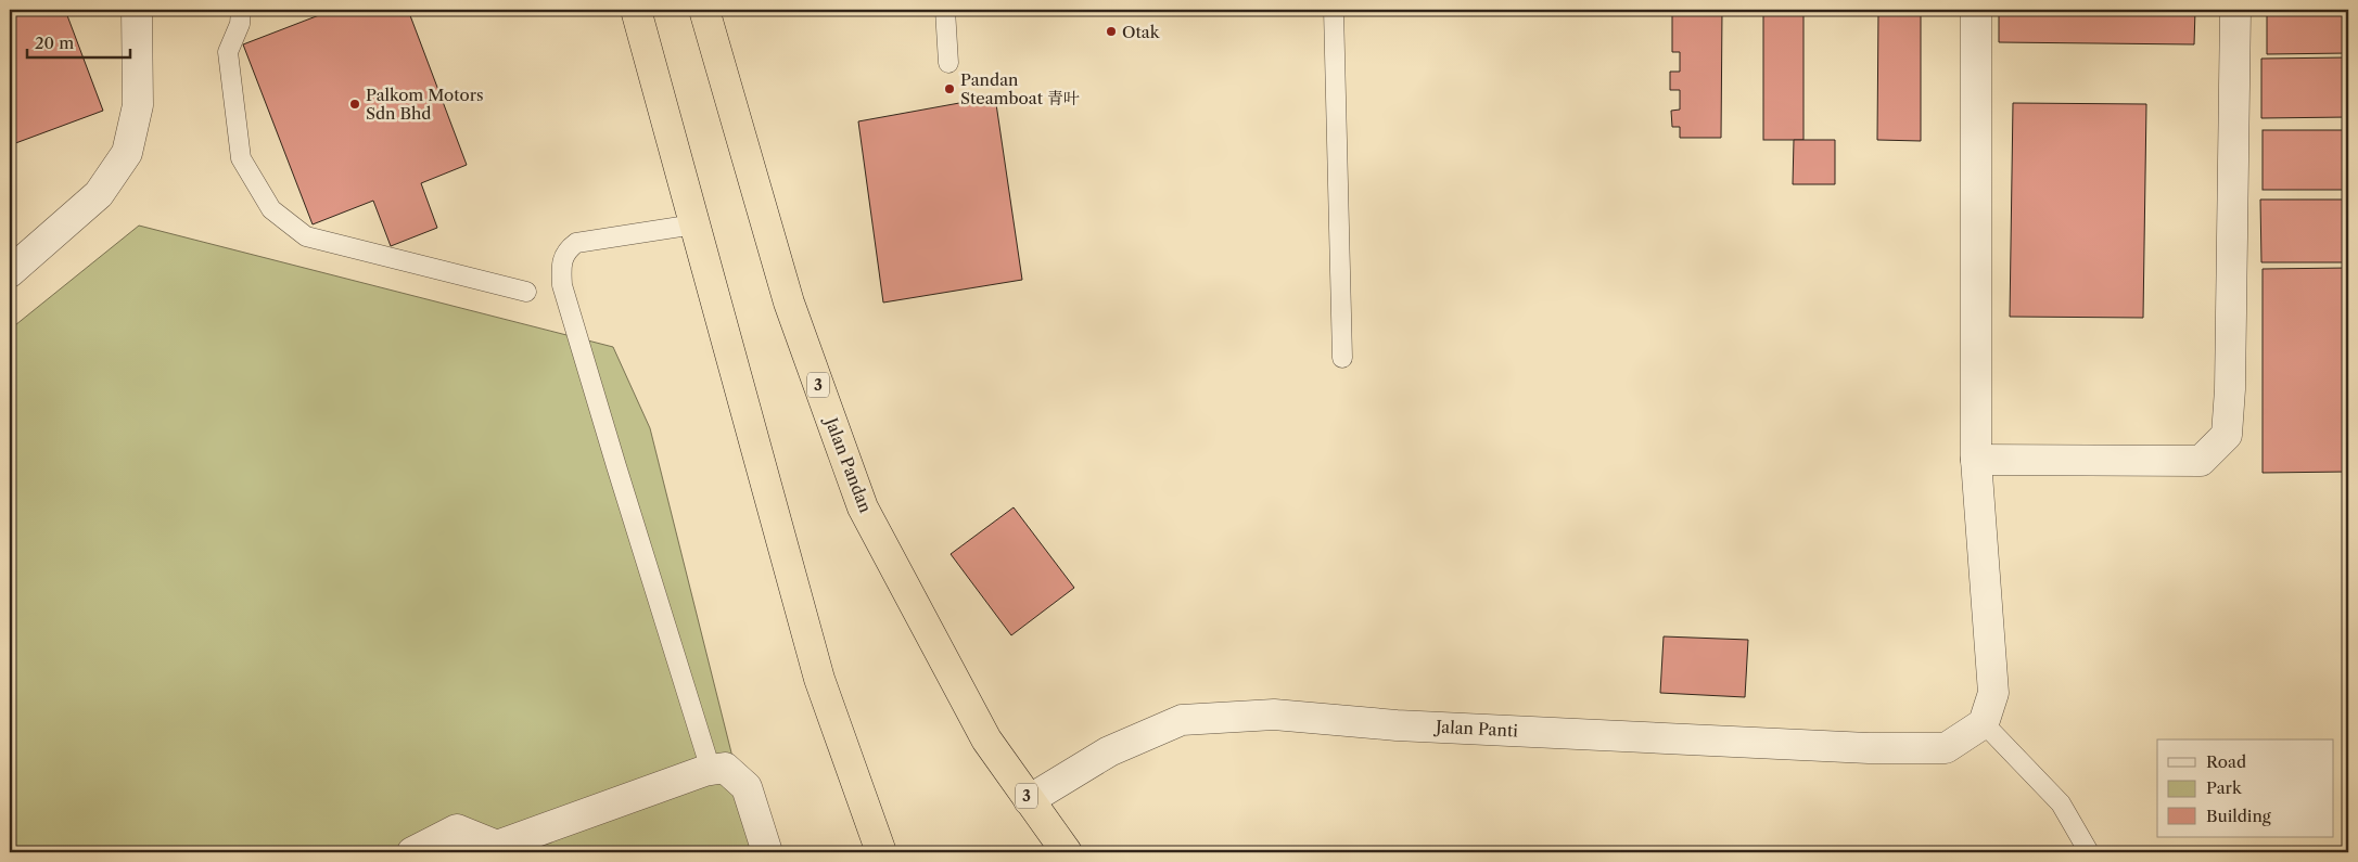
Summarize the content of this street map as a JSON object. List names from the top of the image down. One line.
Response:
{"streets":{"highway":["3","Jalan Pandan"],"street":["Jalan Panti"]},"crossings":[["Jalan Pandan","Jalan Panti"]],"places":["Otak","Pandan Steamboat 青叶","Palkom Motors Sdn Bhd"],"legend":["Road","Park","Building"],"scale_bar":"20 m"}
